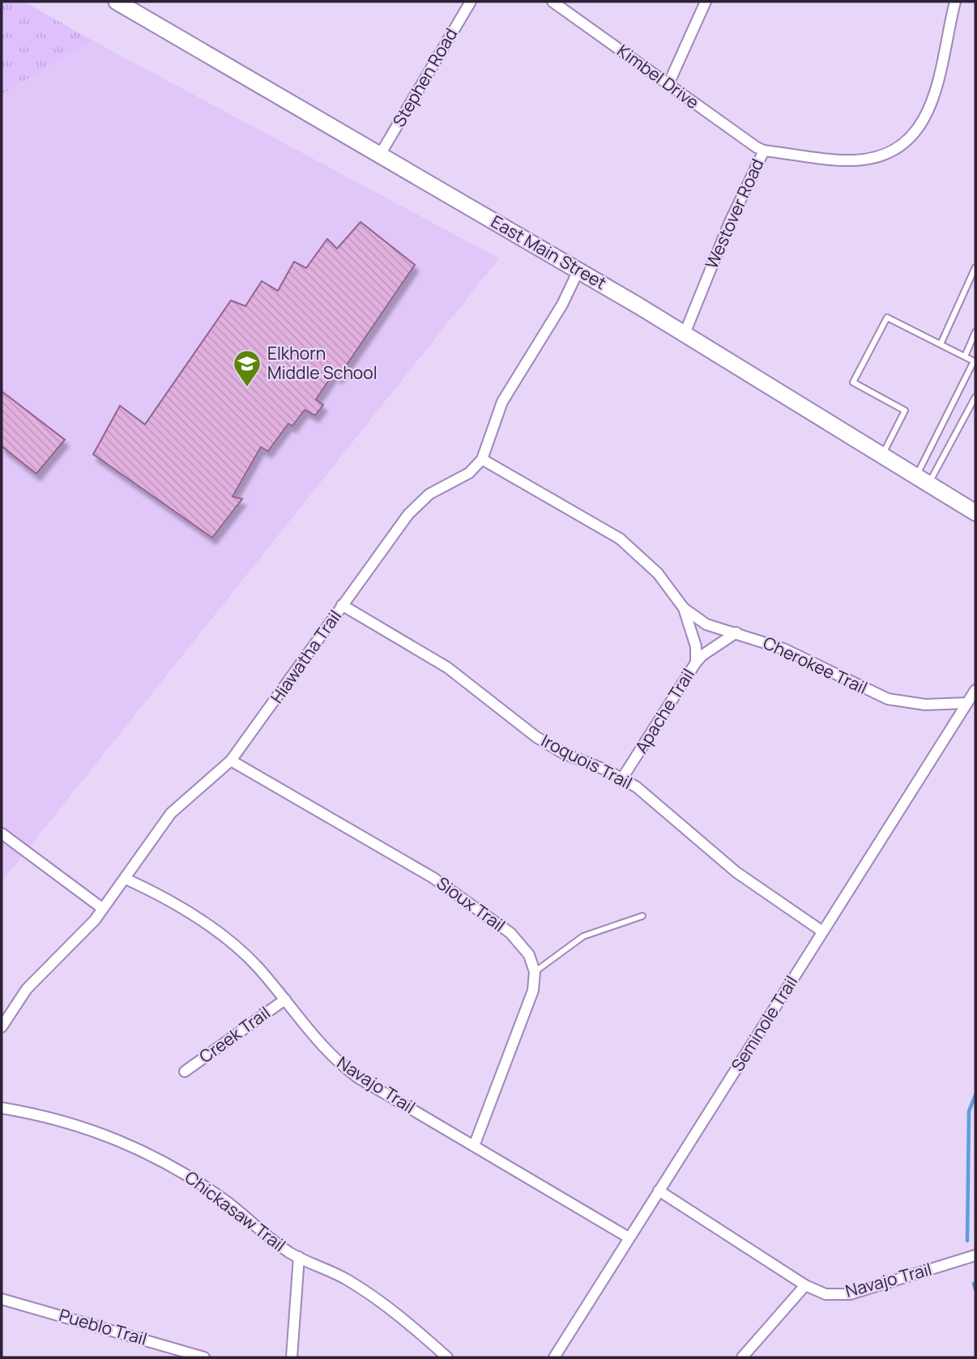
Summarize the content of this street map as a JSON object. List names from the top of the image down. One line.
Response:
{"streets":{"main road":["East Main Street"],"street":["Kimbel Drive","Stephen Road","Westover Road","Hiawatha Trail","Cherokee Trail","Apache Trail","Iroquois Trail","Sioux Trail","Seminole Trail","Creek Trail","Navajo Trail","Chickasaw Trail","Pueblo Trail"]},"crossings":[["Kimbel Drive","Westover Road"],["Stephen Road","East Main Street"],["Westover Road","East Main Street"],["Hiawatha Trail","Cherokee Trail"],["Hiawatha Trail","Iroquois Trail"],["Hiawatha Trail","Sioux Trail"],["Hiawatha Trail","Navajo Trail"],["Cherokee Trail","Apache Trail"],["Cherokee Trail","Seminole Trail"],["Apache Trail","Iroquois Trail"],["Iroquois Trail","Seminole Trail"],["Seminole Trail","Navajo Trail"],["Creek Trail","Navajo Trail"]],"places":{"school or university":["Elkhorn Middle School"]}}
